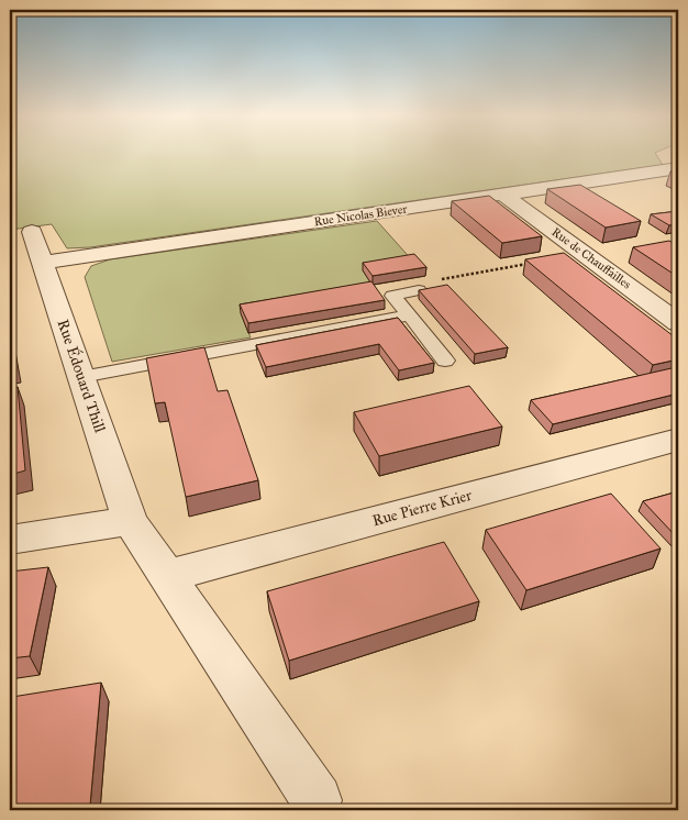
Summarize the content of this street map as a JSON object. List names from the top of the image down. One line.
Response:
{"streets":{"street":["Rue Nicolas Biever","Rue de Chauffailles","Rue Édouard Thill","Rue Pierre Krier"]},"crossings":[["Rue Nicolas Biever","Rue de Chauffailles"],["Rue Nicolas Biever","Rue Édouard Thill"]]}
